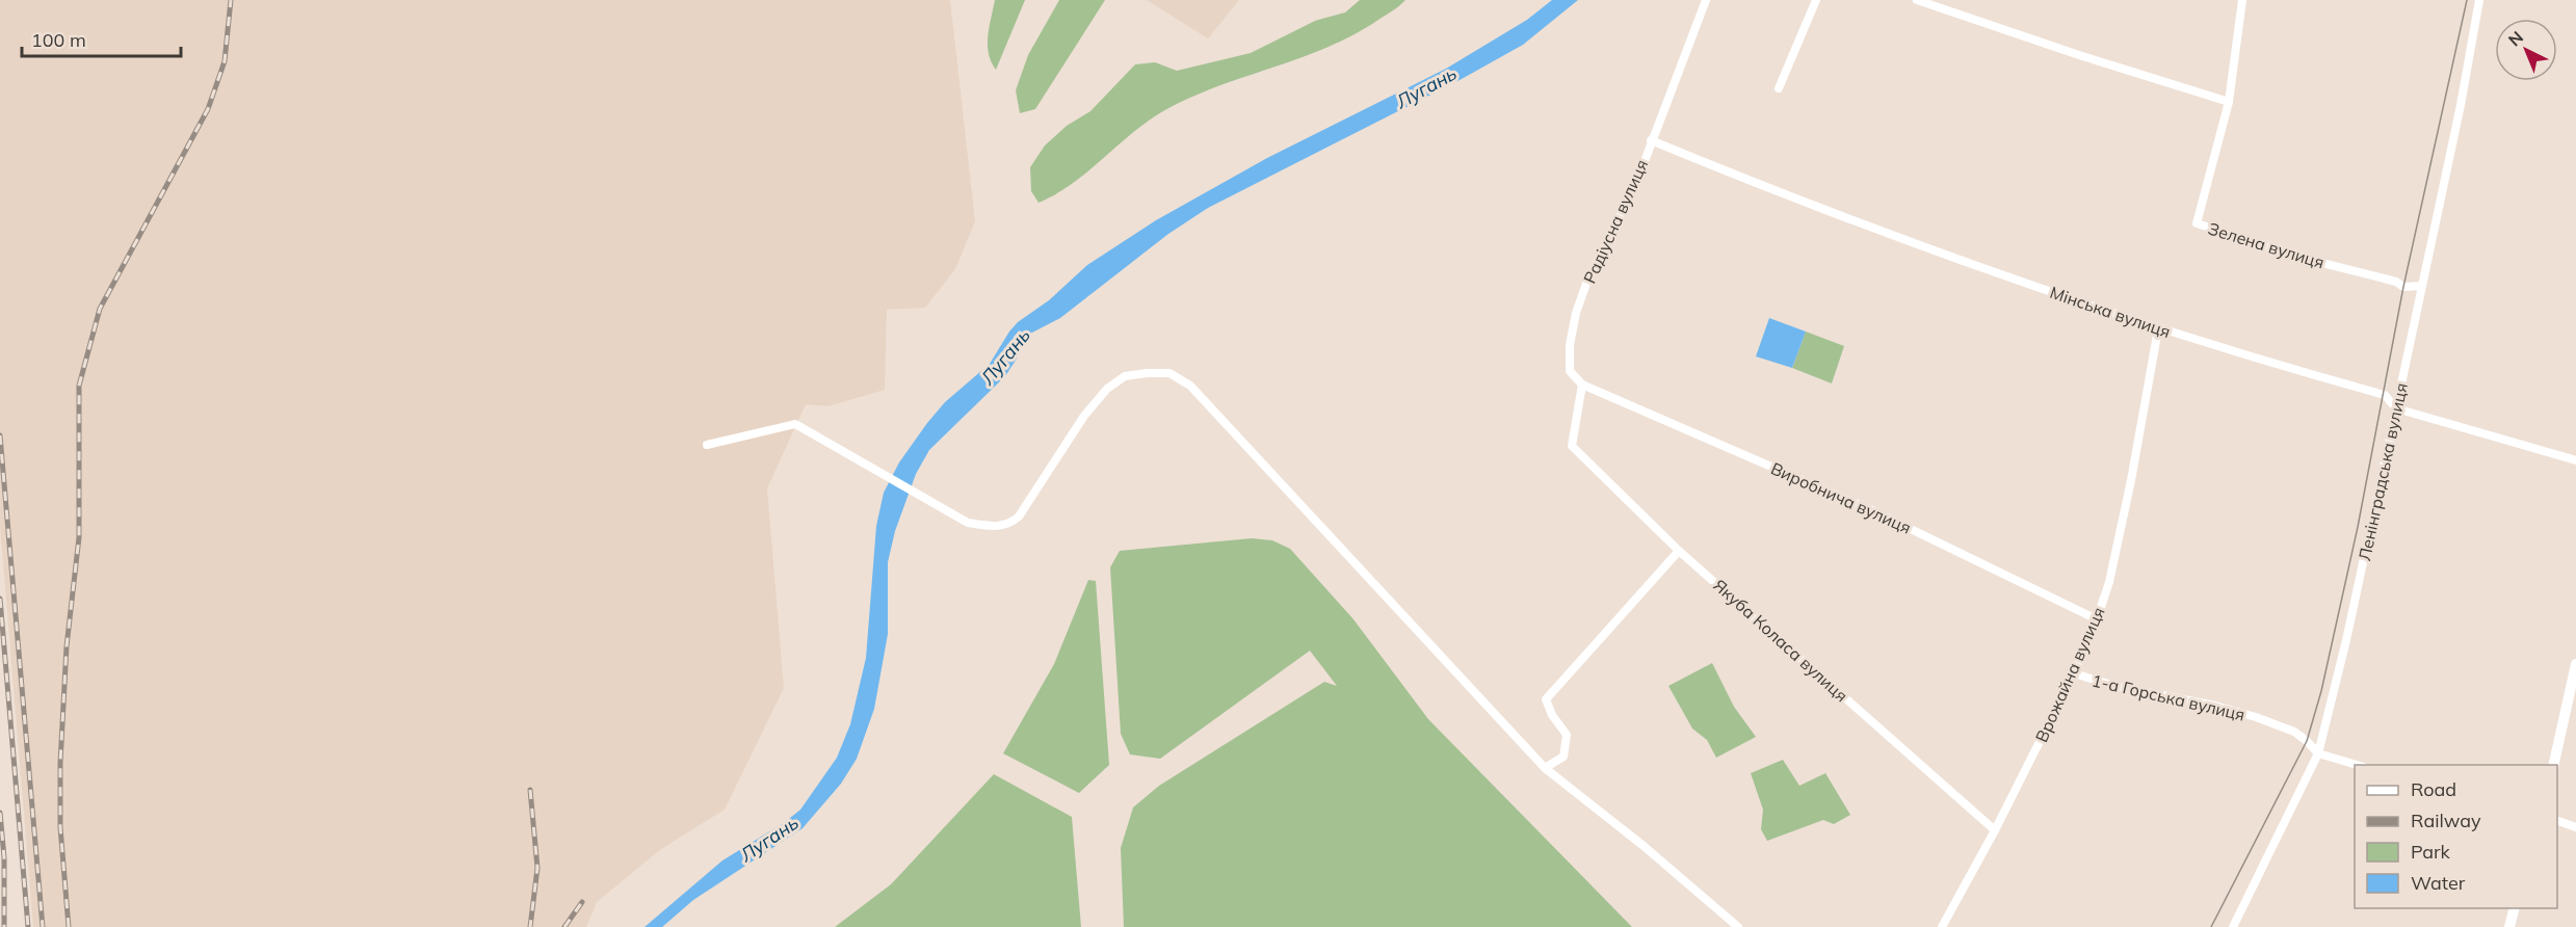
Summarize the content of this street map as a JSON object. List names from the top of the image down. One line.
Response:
{"streets":{"street":["Радіусна вулиця","Зелена вулиця","Мінська вулиця","Ленінградська вулиця","Виробнича вулиця","Якуба Коласа вулиця","Врожайна вулиця","1-а Горська вулиця"]},"crossings":[["Радіусна вулиця","Мінська вулиця"],["Радіусна вулиця","Виробнича вулиця"],["Радіусна вулиця","Якуба Коласа вулиця"],["Зелена вулиця","Ленінградська вулиця"],["Мінська вулиця","Ленінградська вулиця"],["Мінська вулиця","Врожайна вулиця"],["Ленінградська вулиця","1-а Горська вулиця"],["Виробнича вулиця","Якуба Коласа вулиця"],["Виробнича вулиця","Врожайна вулиця"],["Якуба Коласа вулиця","Врожайна вулиця"],["Врожайна вулиця","1-а Горська вулиця"]],"water":["Лугань"],"legend":["Road","Railway","Park","Water"],"scale_bar":"100 m","north":"top left"}
